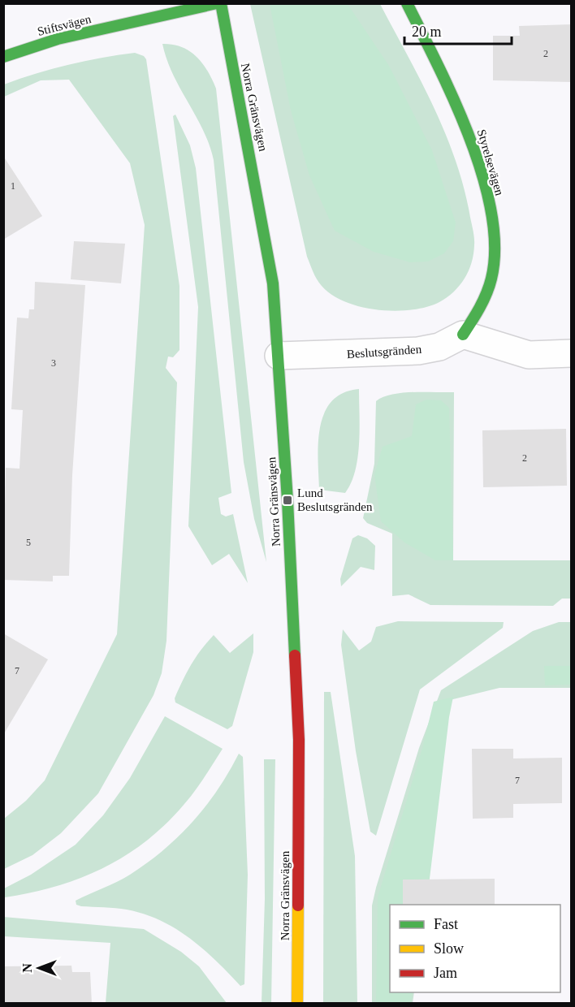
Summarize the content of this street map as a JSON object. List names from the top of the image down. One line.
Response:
{"streets":{"street":["Stiftsvägen","Norra Gränsvägen","Styrelsevägen","Beslutsgränden"]},"crossings":[["Stiftsvägen","Norra Gränsvägen"],["Norra Gränsvägen","Beslutsgränden"],["Styrelsevägen","Beslutsgränden"]],"places":{"transit":["Lund Beslutsgränden"]},"house_numbers":["2","1","3","2","5","7","7"],"legend":["Fast","Slow","Jam"],"scale_bar":"20 m","north":"left"}
